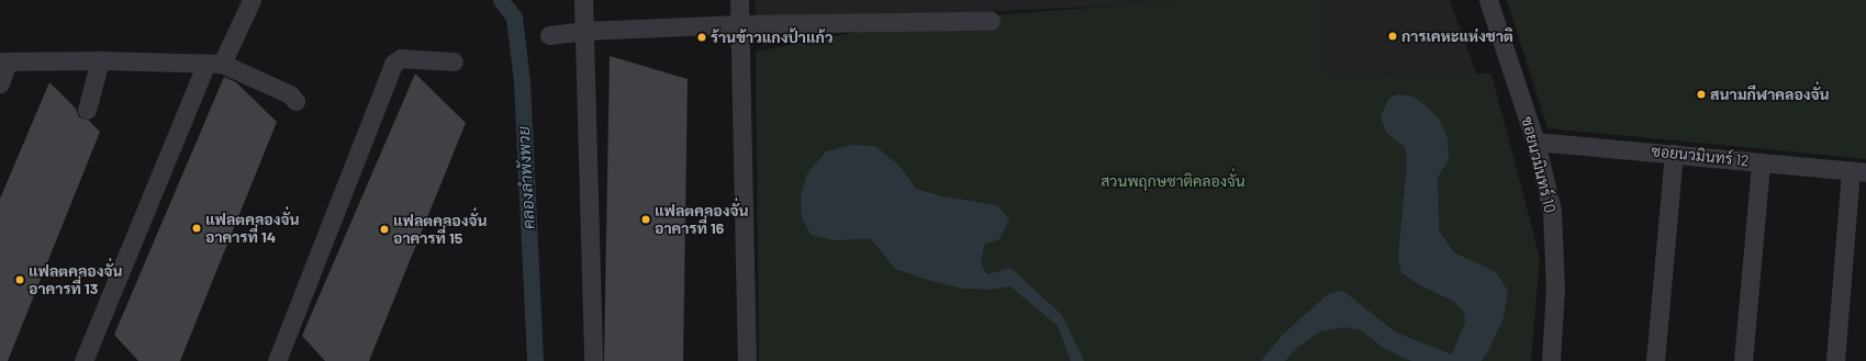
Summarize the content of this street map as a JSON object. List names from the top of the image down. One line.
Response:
{"streets":{"street":["ซอยนวมินทร์ 12","ซอยนวมินทร์ 10"]},"crossings":[["ซอยนวมินทร์ 12","ซอยนวมินทร์ 10"]],"water":["คลองลำพังพวย"],"parks":["สวนพฤกษชาติคลองจั่น"],"places":["การเคหะแห่งชาติ","ร้านข้าวแกงป้าแก้ว","สนามกีฬาคลองจั่น","แฟลตคลองจั่น อาคารที่ 16","แฟลตคลองจั่น อาคารที่ 14","แฟลตคลองจั่น อาคารที่ 15","แฟลตคลองจั่น อาคารที่ 13"]}
